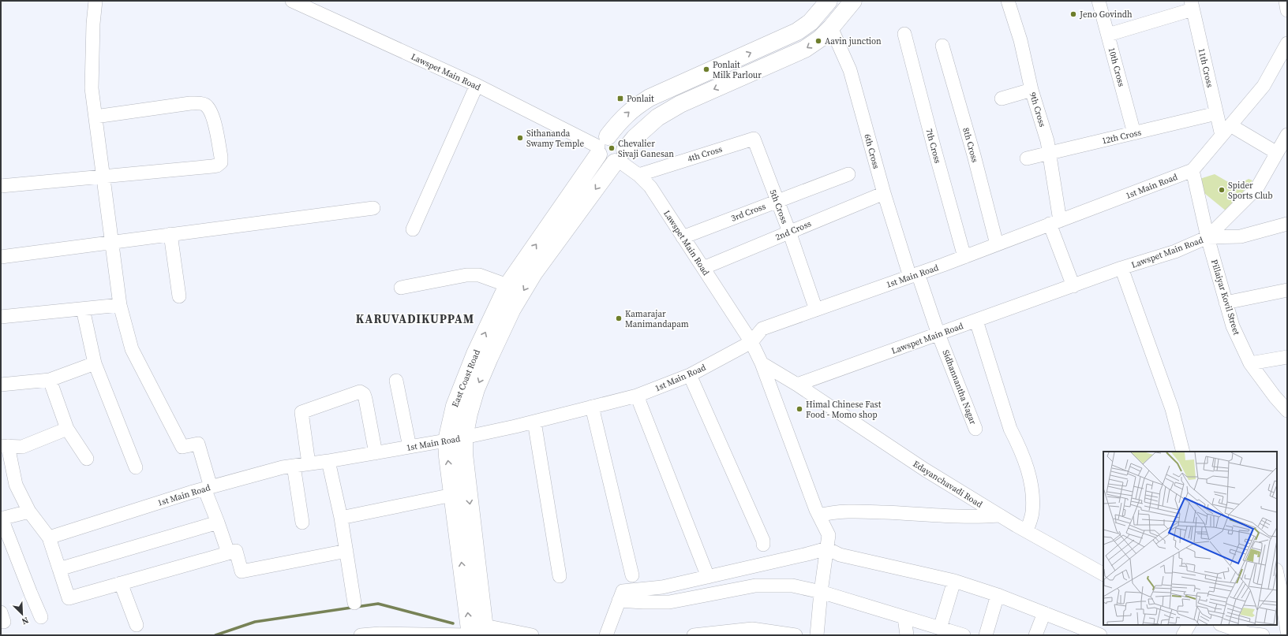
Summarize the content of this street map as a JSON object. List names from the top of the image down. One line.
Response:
{"streets":{"highway":["East Coast Road"],"street":["10th Cross","11th Cross","Lawspet Main Road","9th Cross","12th Cross","8th Cross","7th Cross","6th Cross","4th Cross","1st Main Road","5th Cross","3rd Cross","2nd Cross","Pillaiyar Kovil Street","Sidhannantha Nagar","Edayanchavadi Road"]},"crossings":[["10th Cross","12th Cross"],["11th Cross","12th Cross"],["11th Cross","1st Main Road"],["Lawspet Main Road","9th Cross"],["Lawspet Main Road","4th Cross"],["Lawspet Main Road","1st Main Road"],["Lawspet Main Road","3rd Cross"],["Lawspet Main Road","2nd Cross"],["Lawspet Main Road","Pillaiyar Kovil Street"],["Lawspet Main Road","East Coast Road"],["Lawspet Main Road","Sidhannantha Nagar"],["Lawspet Main Road","Edayanchavadi Road"],["9th Cross","12th Cross"],["9th Cross","1st Main Road"],["8th Cross","1st Main Road"],["7th Cross","1st Main Road"],["6th Cross","1st Main Road"],["6th Cross","2nd Cross"],["6th Cross","East Coast Road"],["6th Cross","Sidhannantha Nagar"],["4th Cross","5th Cross"],["1st Main Road","5th Cross"],["1st Main Road","Pillaiyar Kovil Street"],["1st Main Road","East Coast Road"],["1st Main Road","Sidhannantha Nagar"],["5th Cross","3rd Cross"],["5th Cross","2nd Cross"]],"districts":["KARUVADIKUPPAM"],"places":{"other":["Jeno Govindh","Aavin junction","Ponlait Milk Parlour","Sithananda Swamy Temple","Chevalier Sivaji Ganesan","Spider Sports Club","Kamarajar Manimandapam","Himal Chinese Fast Food - Momo shop"],"transit":["Ponlait"]},"north":"bottom right"}
